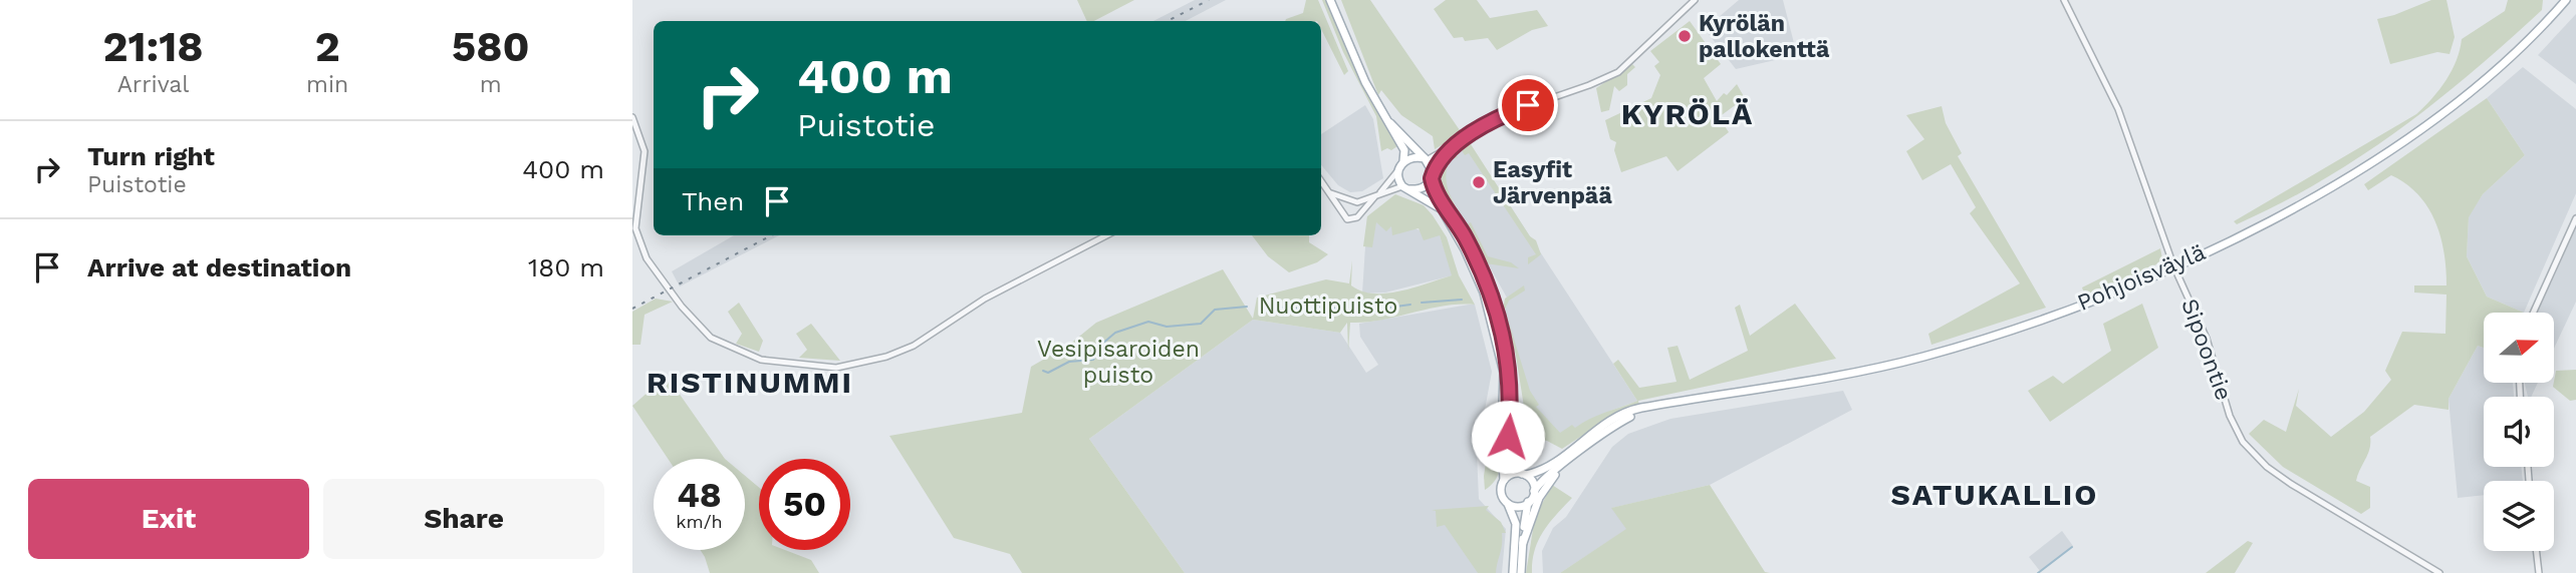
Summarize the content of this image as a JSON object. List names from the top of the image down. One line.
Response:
{"streets":{"main road":["Pohjoisväylä"],"street":["Sipoontie"]},"crossings":[["Pohjoisväylä","Sipoontie"]],"districts":["KYRÖLÄ","RISTINUMMI","SATUKALLIO"],"parks":["Nuottipuisto","Vesipisaroiden puisto"],"places":["Kyrölän pallokenttä","Easyfit Järvenpää"],"north":"right","page":{"eta":["21:18","Arrival","2","min","580","m"],"turn":["400 m","Puistotie"],"list":[{"name":"Turn right","note":"Puistotie","value":"400 m"},{"name":"Arrive at destination","value":"180 m"}],"then":"Then","speed":"48 km/h","limit":"50","buttons":["Exit","Share"]}}
